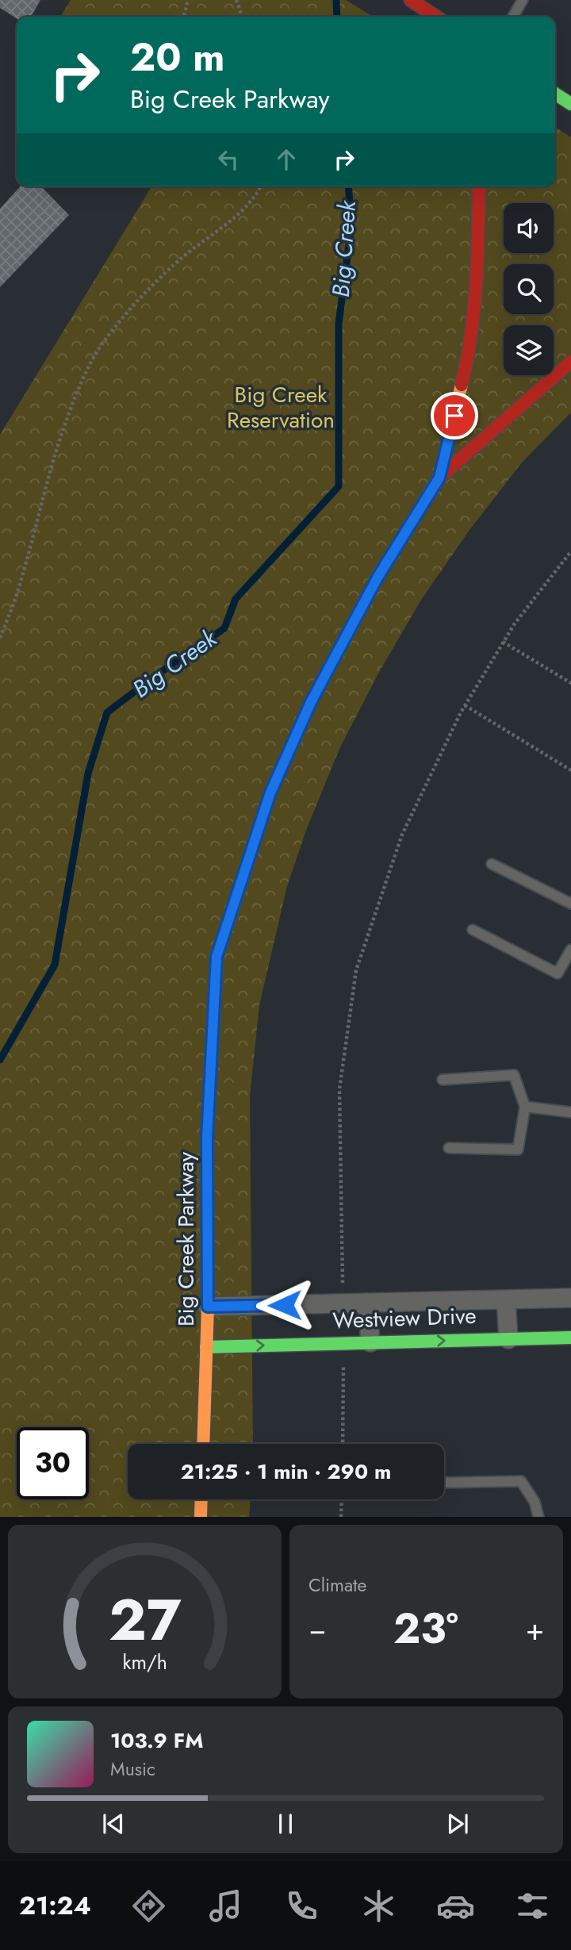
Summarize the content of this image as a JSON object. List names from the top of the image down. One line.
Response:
{"streets":{"street":["Big Creek Parkway","Westview Drive"]},"crossings":[["Big Creek Parkway","Westview Drive"]],"water":["Big Creek"],"parks":["Big Creek Reservation"],"page":{"turn":["20 m","Big Creek Parkway"],"limit":"30","trip":"21:25 · 1 min · 290 m","tile":"Climate","heat":["−","23°","+"],"song":["103.9 FM","Music"],"tabs":"21:24","gauge":["27","km/h"]}}
